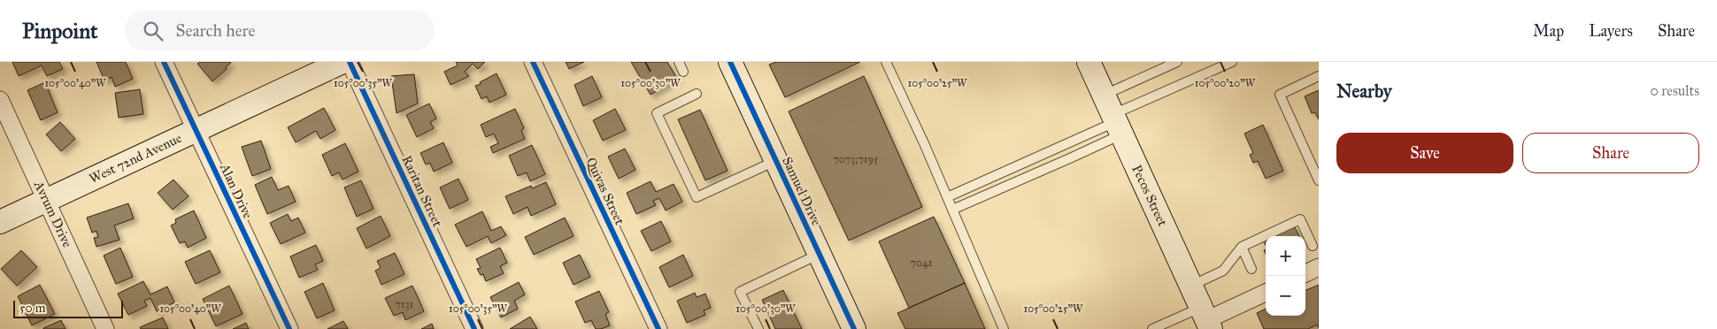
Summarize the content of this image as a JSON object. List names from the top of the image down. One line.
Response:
{"streets":{"main road":["West 72nd Avenue","Samuel Drive","Pecos Street"],"street":["Alan Drive","Raritan Street","Quivas Street","Avrum Drive"]},"crossings":[["West 72nd Avenue","Alan Drive"],["West 72nd Avenue","Avrum Drive"]],"house_numbers":["7073;7195","7041","7131"],"scale_bar":"50 m","page":{"header":"Pinpoint","search":"Search here","nav":["Map","Layers","Share"],"heading":["Nearby","0 results"],"buttons":["Save","Share"],"map_buttons":["+","−"],"scale":"50 m"},"coordinates":["105°00'40\"W","105°00'35\"W","105°00'30\"W","105°00'25\"W","105°00'20\"W"]}
